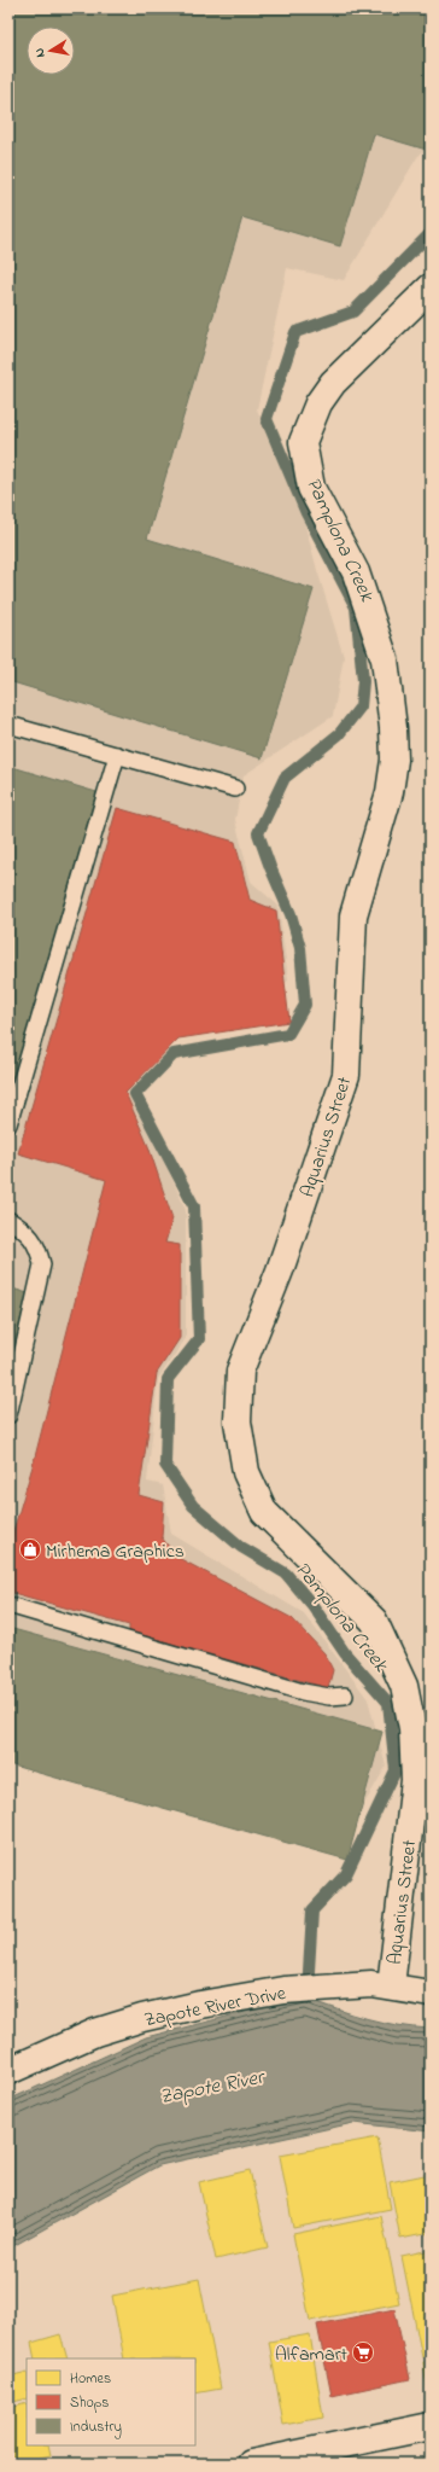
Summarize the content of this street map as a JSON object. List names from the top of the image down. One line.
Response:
{"streets":{"street":["Aquarius Street","Zapote River Drive"]},"crossings":[["Aquarius Street","Zapote River Drive"]],"water":["Pamplona Creek","Zapote River"],"places":{"shop":["Mirhema Graphics"],"supermarket":["Alfamart"]},"legend":["Homes","Shops","Industry"],"north":"left"}
